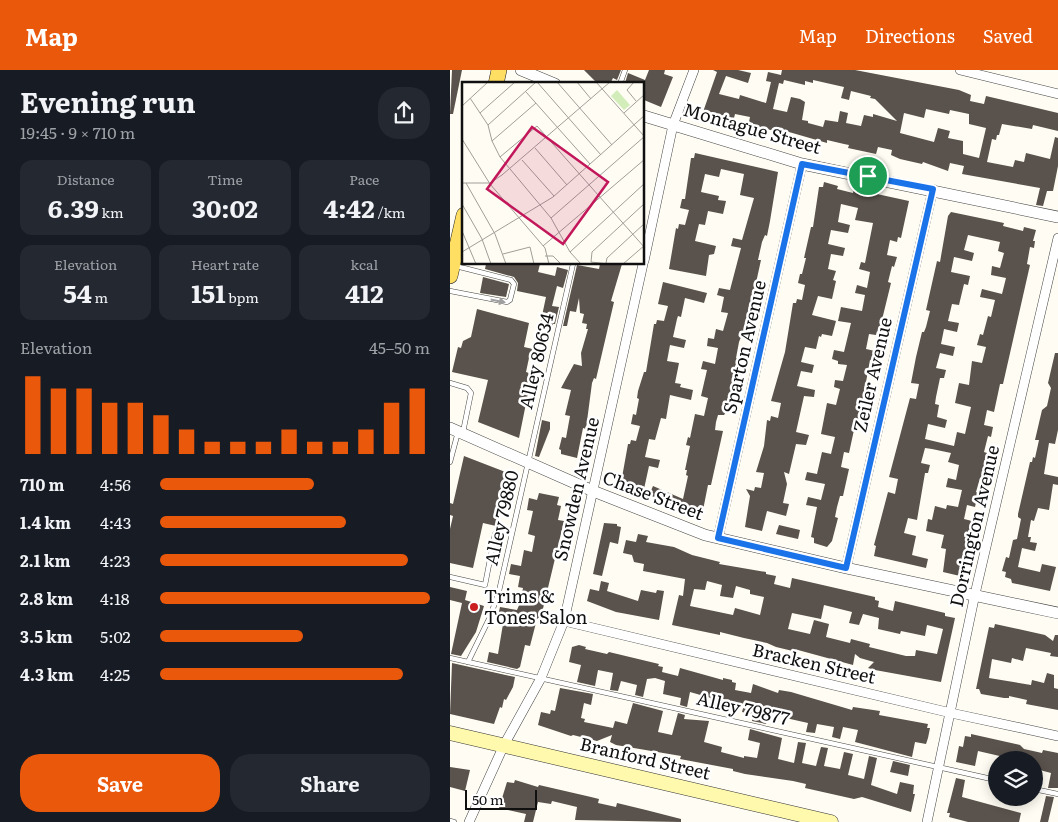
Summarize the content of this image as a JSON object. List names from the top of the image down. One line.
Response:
{"streets":{"main road":["Branford Street"],"street":["Montague Street","Sparton Avenue","Zeiler Avenue","Snowden Avenue","Chase Street","Dorrington Avenue","Bracken Street"],"lane":["Alley 80634","Alley 79880","Alley 79877"]},"crossings":[["Montague Street","Sparton Avenue"],["Montague Street","Zeiler Avenue"],["Montague Street","Snowden Avenue"],["Sparton Avenue","Chase Street"],["Alley 80634","Chase Street"],["Alley 80634","Alley 79880"],["Zeiler Avenue","Chase Street"],["Snowden Avenue","Chase Street"],["Snowden Avenue","Bracken Street"],["Snowden Avenue","Alley 79877"],["Snowden Avenue","Branford Street"],["Chase Street","Alley 79880"],["Chase Street","Dorrington Avenue"],["Alley 79880","Alley 79877"],["Dorrington Avenue","Bracken Street"],["Dorrington Avenue","Alley 79877"]],"places":["Trims & Tones Salon"],"scale_bar":"50 m","page":{"header":"Map","nav":["Map","Directions","Saved"],"heading":["Evening run","19:45 · 9 × 710 m"],"stats":[["Distance","6.39 km"],["Time","30:02"],["Pace","4:42 /km"],["Elevation","54 m"],["Heart rate","151 bpm"],["kcal","412"]],"chart":["Elevation","45–50 m"],"list":[{"name":"710 m","note":"4:56"},{"name":"1.4 km","note":"4:43"},{"name":"2.1 km","note":"4:23"},{"name":"2.8 km","note":"4:18"},{"name":"3.5 km","note":"5:02"},{"name":"4.3 km","note":"4:25"}],"buttons":["Save","Share"],"scale":"50 m"}}
